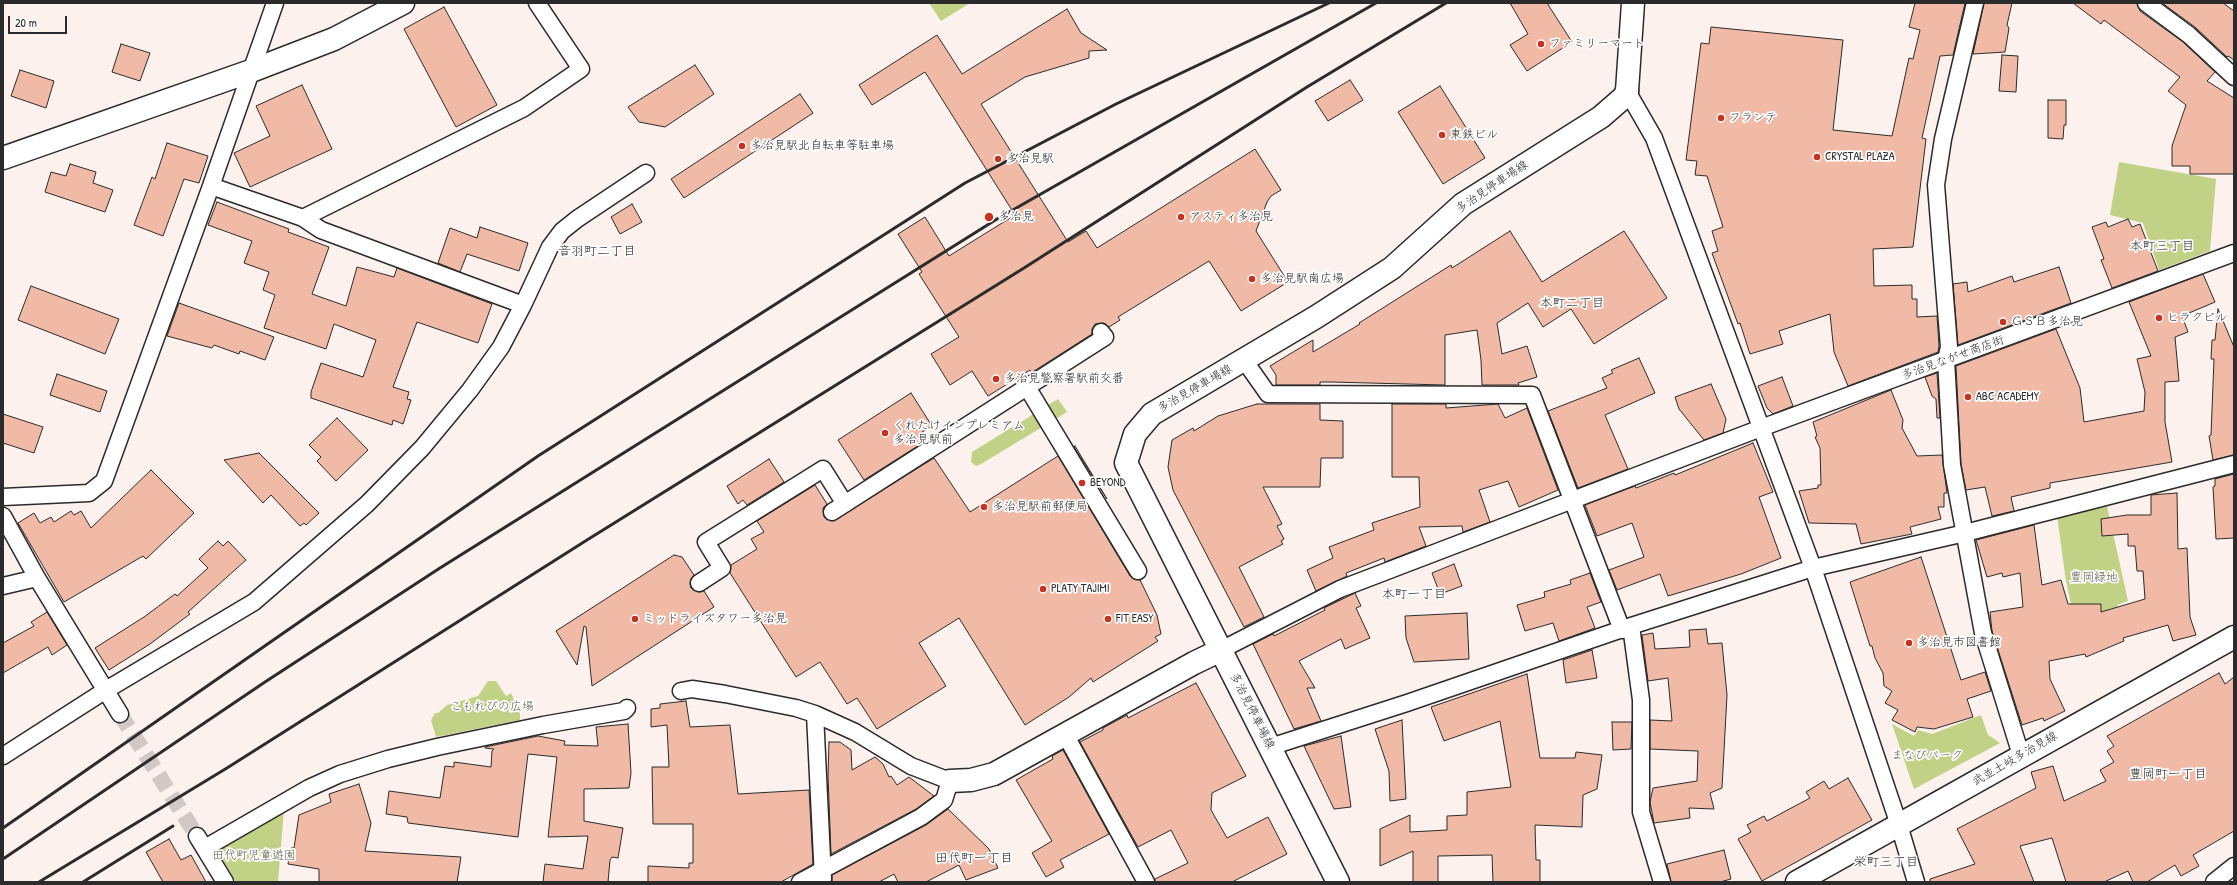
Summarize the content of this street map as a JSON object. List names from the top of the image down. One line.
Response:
{"streets":{"main road":["多治見停車場線","武並土岐多治見線"],"street":["多治見ながせ商店街"]},"crossings":[["多治見停車場線","多治見ながせ商店街"]],"districts":["本町三丁目","音羽町二丁目","本町二丁目","本町一丁目","豊岡町一丁目","田代町一丁目","栄町三丁目"],"parks":["豊岡緑地","こもれびの広場","まなびパーク","田代町児童遊園"],"places":["ファミリーマート","フランテ","東鉄ビル","多治見駅北自転車等駐車場","CRYSTAL PLAZA","多治見駅","多治見","アスティ多治見","多治見駅南広場","ヒラクビル","ＧＳＢ多治見","多治見警察署駅前交番","ABC ACADEMY","くれたけインプレミアム 多治見駅前","BEYOND","多治見駅前郵便局","PLATY TAJIMI","ミッドライズタワー多治見","FIT EASY","多治見市図書館"],"scale_bar":"20 m"}
